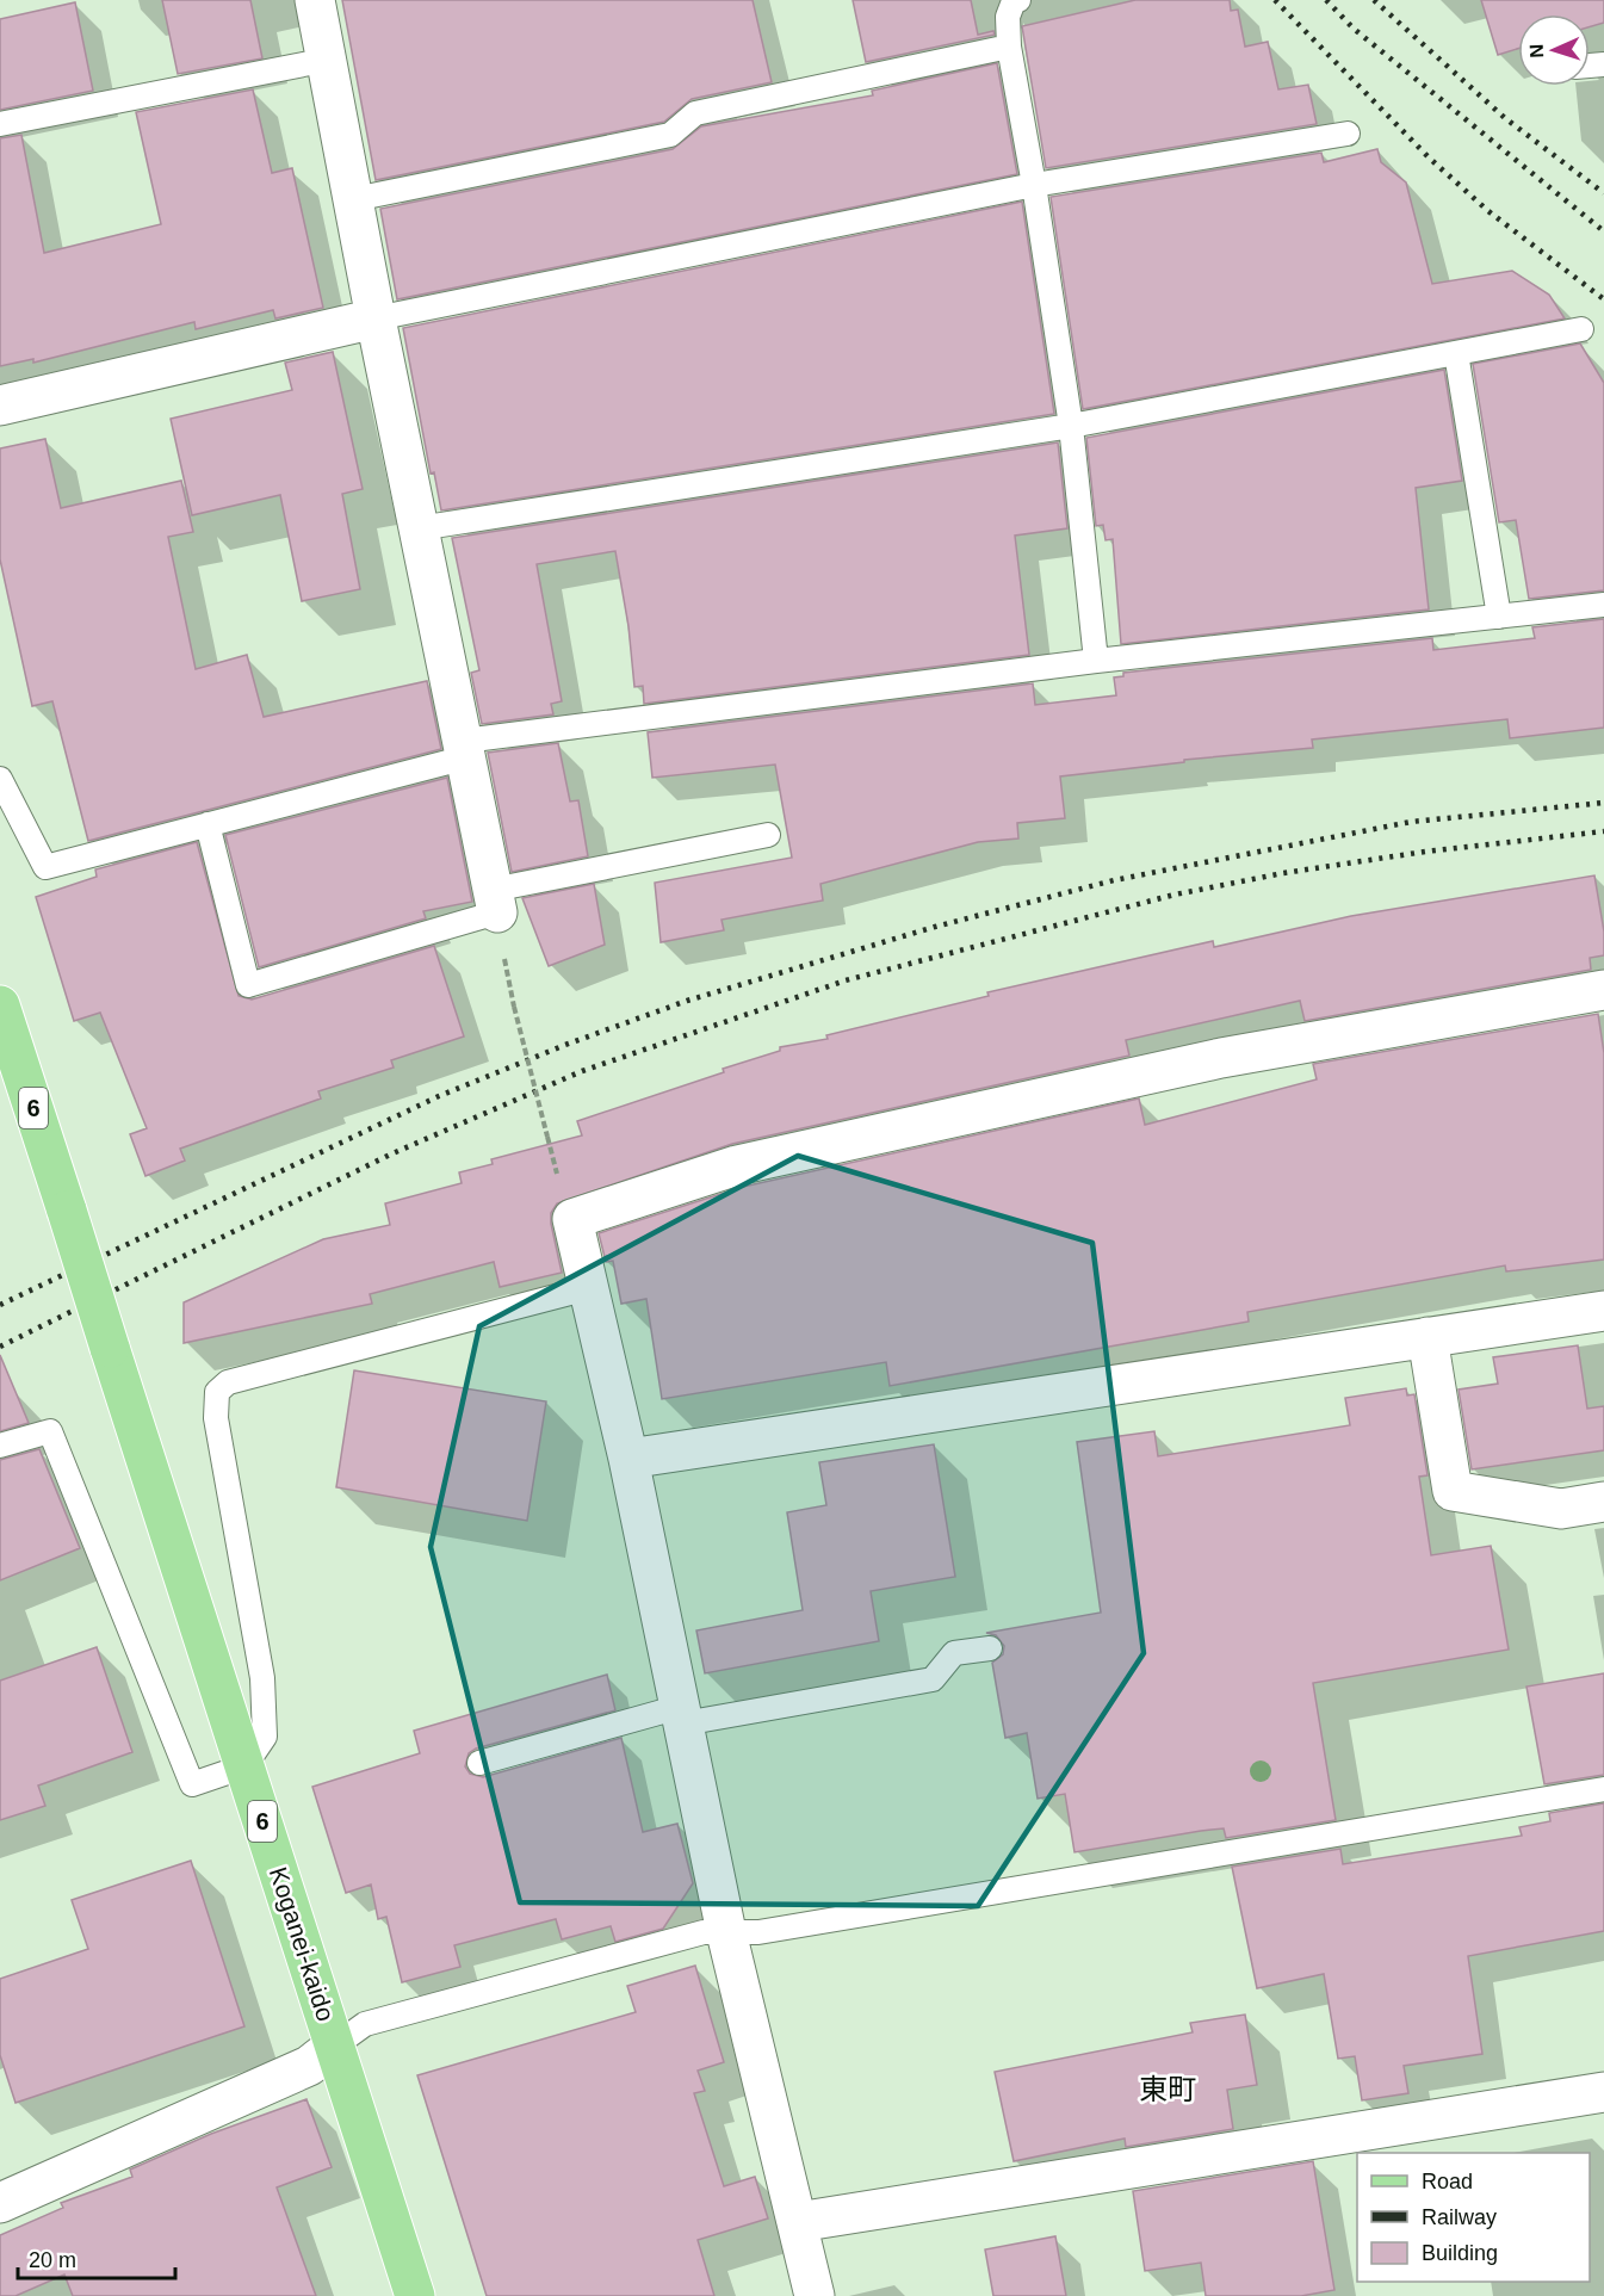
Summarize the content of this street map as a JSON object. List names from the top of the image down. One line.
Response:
{"streets":{"main road":["6","Koganei-kaido"]},"districts":["東町"],"legend":["Road","Railway","Building"],"scale_bar":"20 m","north":"left"}
